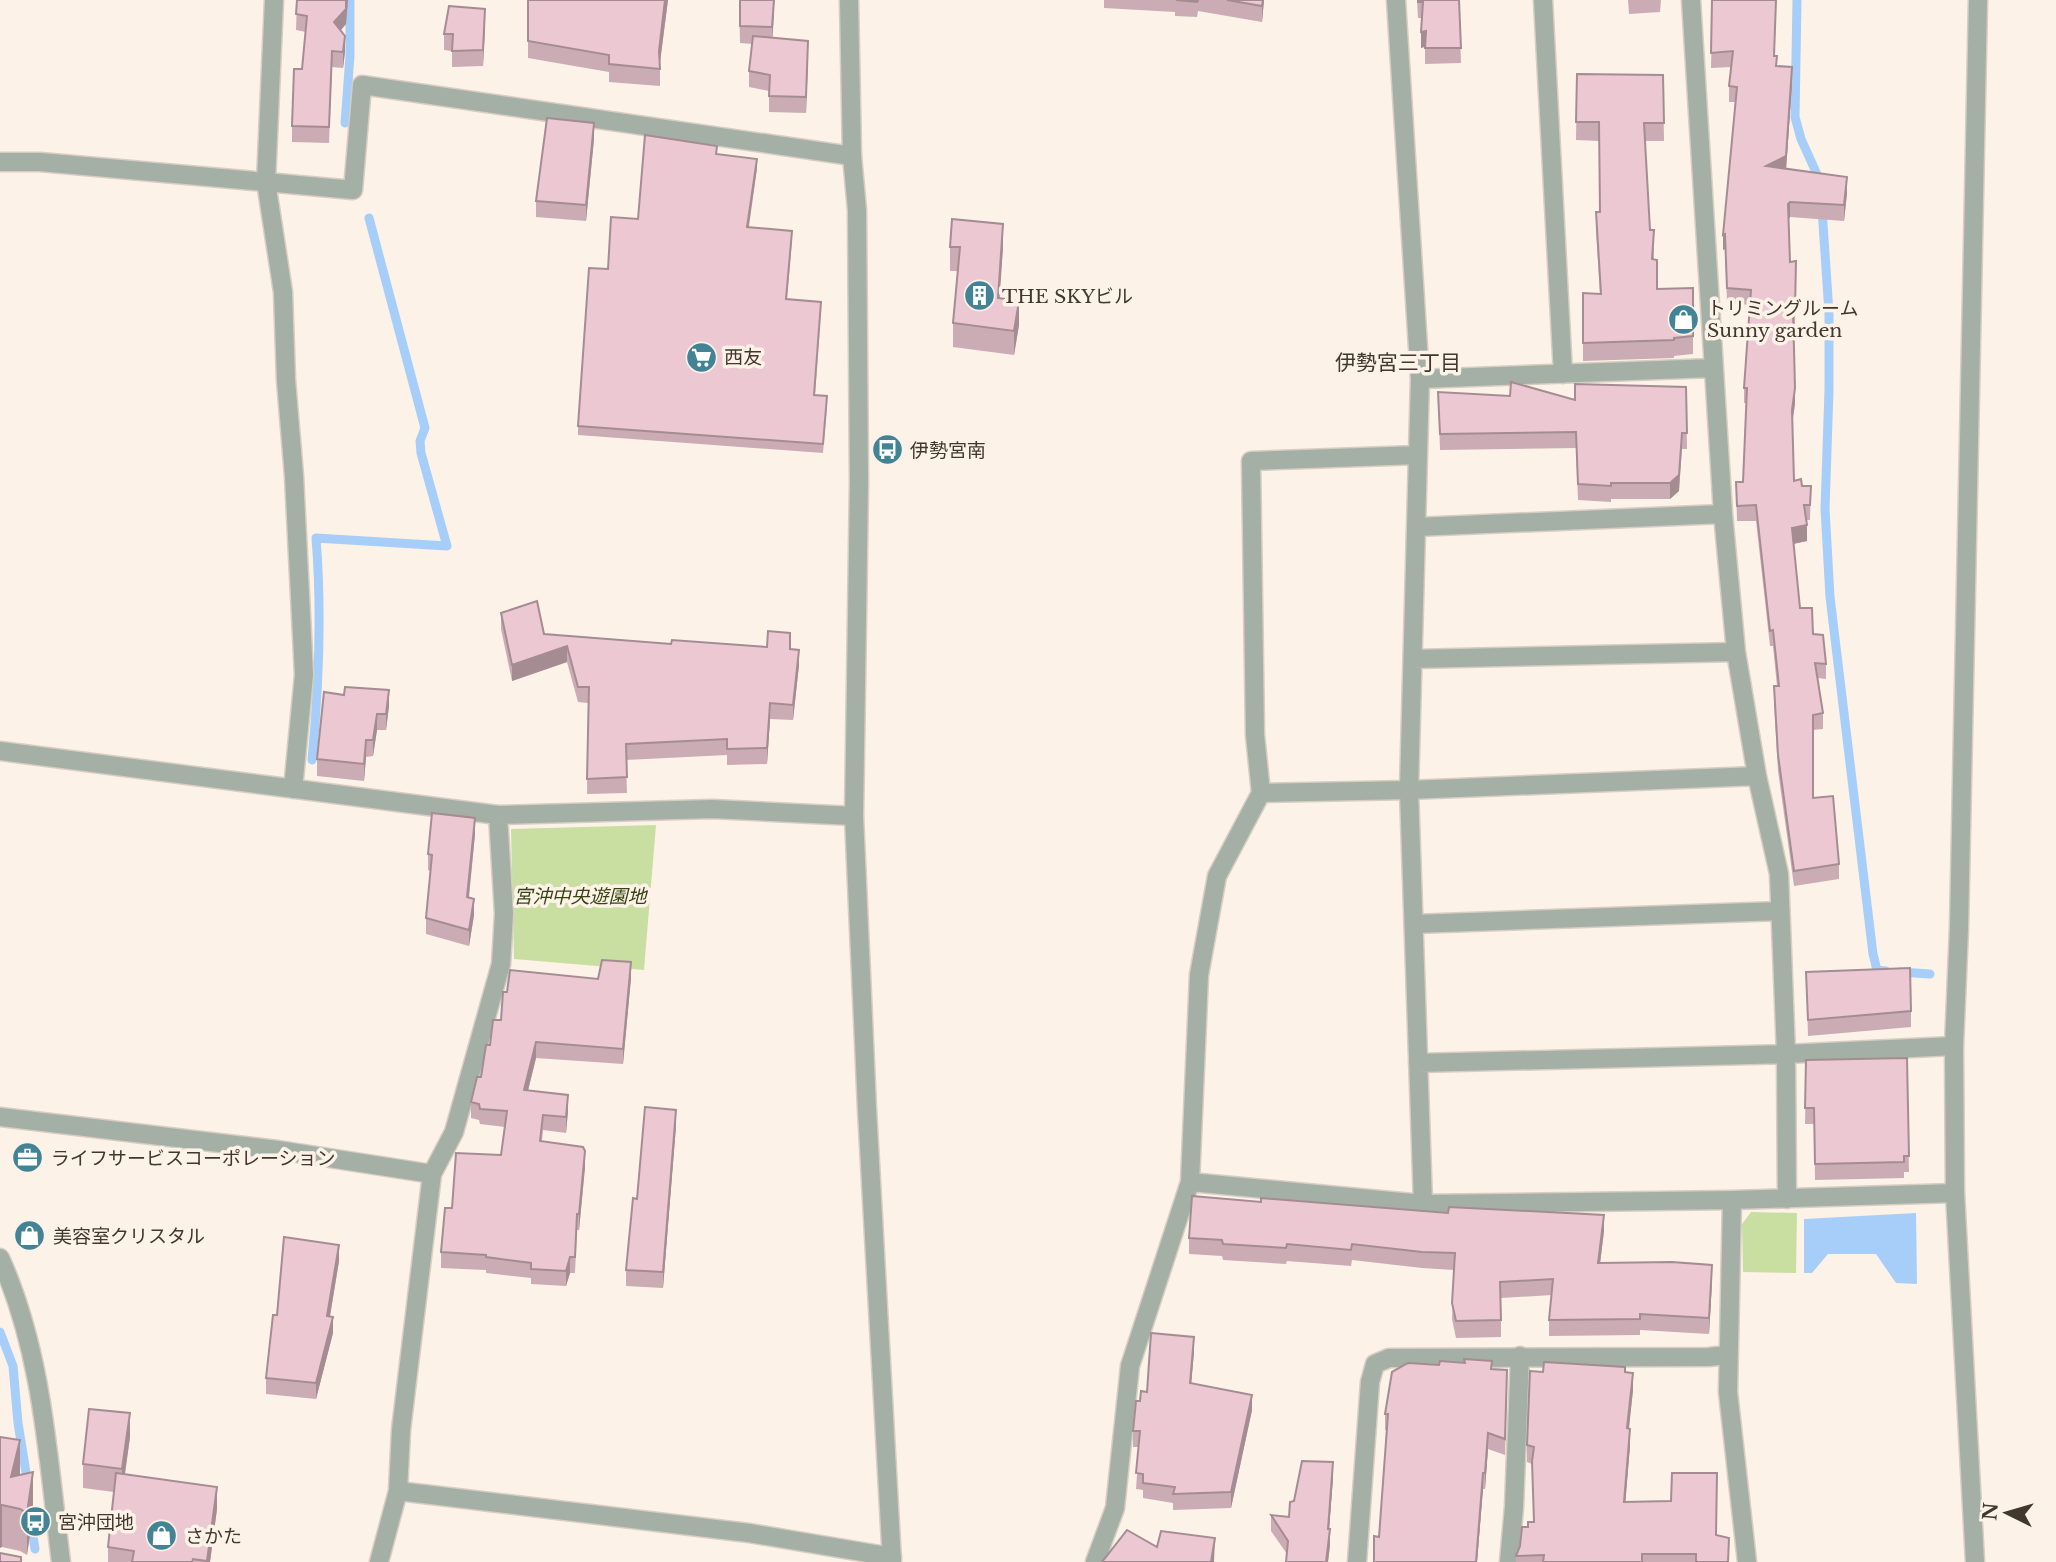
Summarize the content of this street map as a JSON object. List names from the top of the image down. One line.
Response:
{"districts":["伊勢宮三丁目"],"parks":["宮沖中央遊園地"],"places":{"building":["THE SKYビル"],"shop":["トリミングルーム Sunny garden","美容室クリスタル","さかた"],"supermarket":["西友"],"bus stop":["伊勢宮南","宮沖団地"],"office":["ライフサービスコーポレーション"]},"north":"left"}
